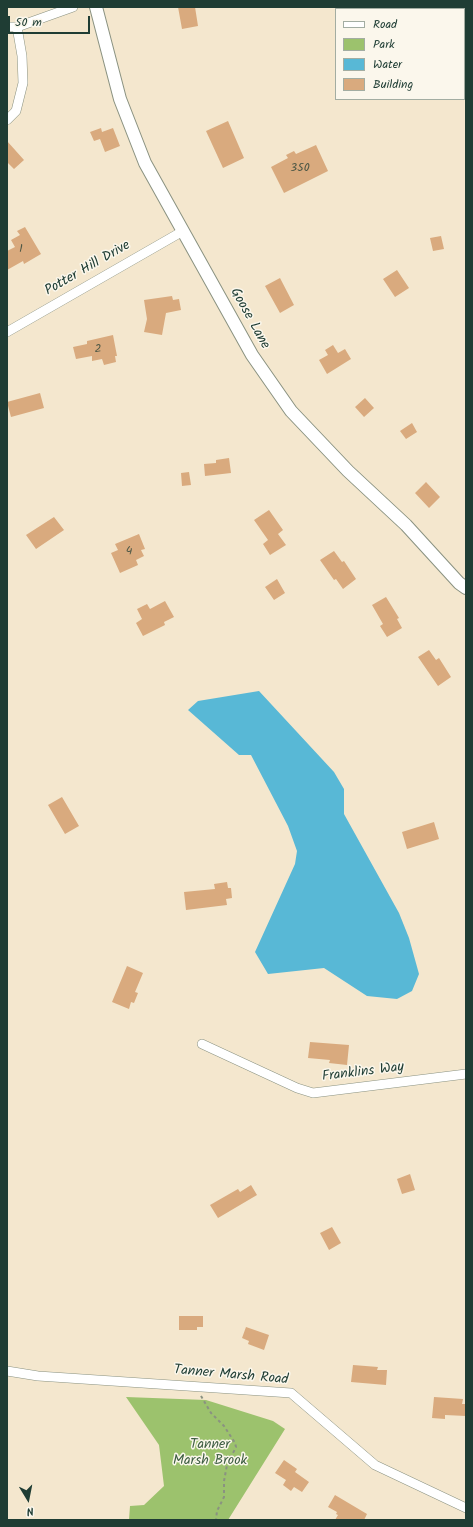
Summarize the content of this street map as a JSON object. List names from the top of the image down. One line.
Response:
{"streets":{"street":["Potter Hill Drive","Goose Lane","Franklins Way","Tanner Marsh Road"]},"crossings":[["Potter Hill Drive","Goose Lane"]],"parks":["Tanner Marsh Brook"],"house_numbers":["350","1","2","4"],"legend":["Road","Park","Water","Building"],"scale_bar":"50 m","north":"bottom"}
